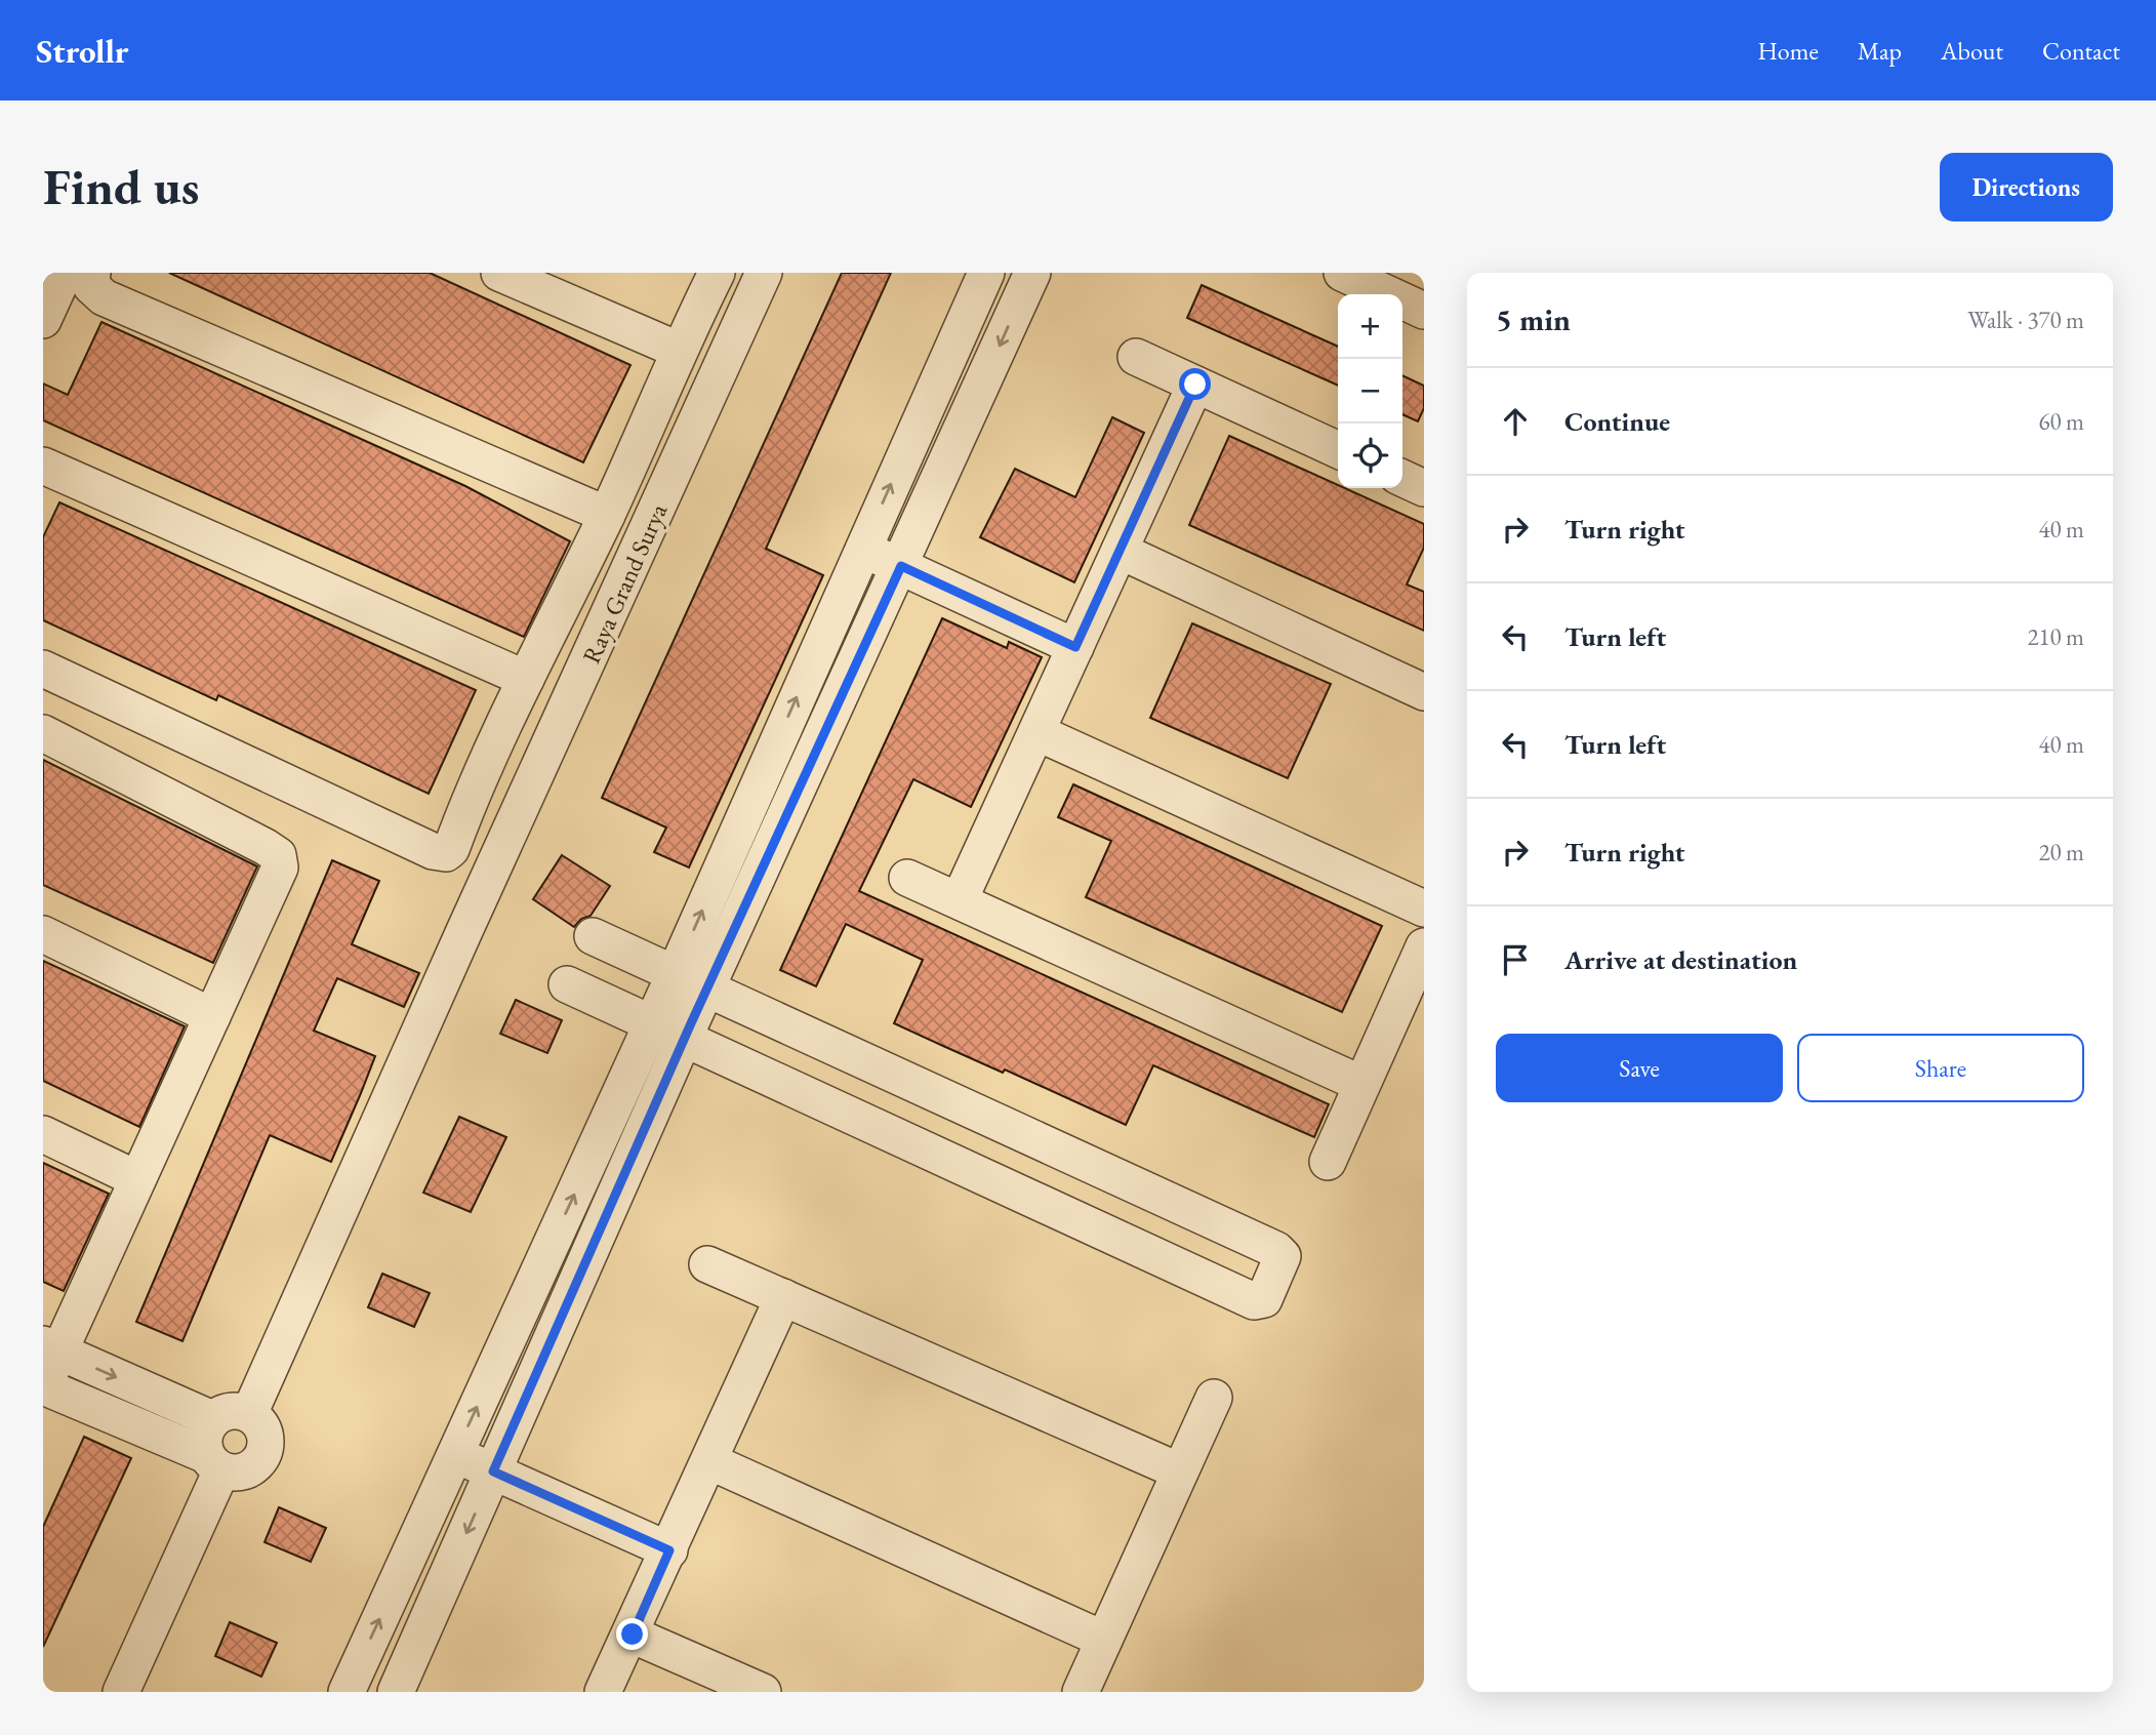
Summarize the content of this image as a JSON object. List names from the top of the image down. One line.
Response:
{"streets":{"street":["Raya Grand Surya"]},"page":{"header":"Strollr","nav":["Home","Map","About","Contact"],"buttons":["Directions",["Save","Share"]],"title":"Find us","heading":["5 min","Walk · 370 m"],"map_buttons":["+","−"],"list":[["Continue","60 m"],["Turn right","40 m"],["Turn left","210 m"],["Turn left","40 m"],["Turn right","20 m"],"Arrive at destination"]}}
